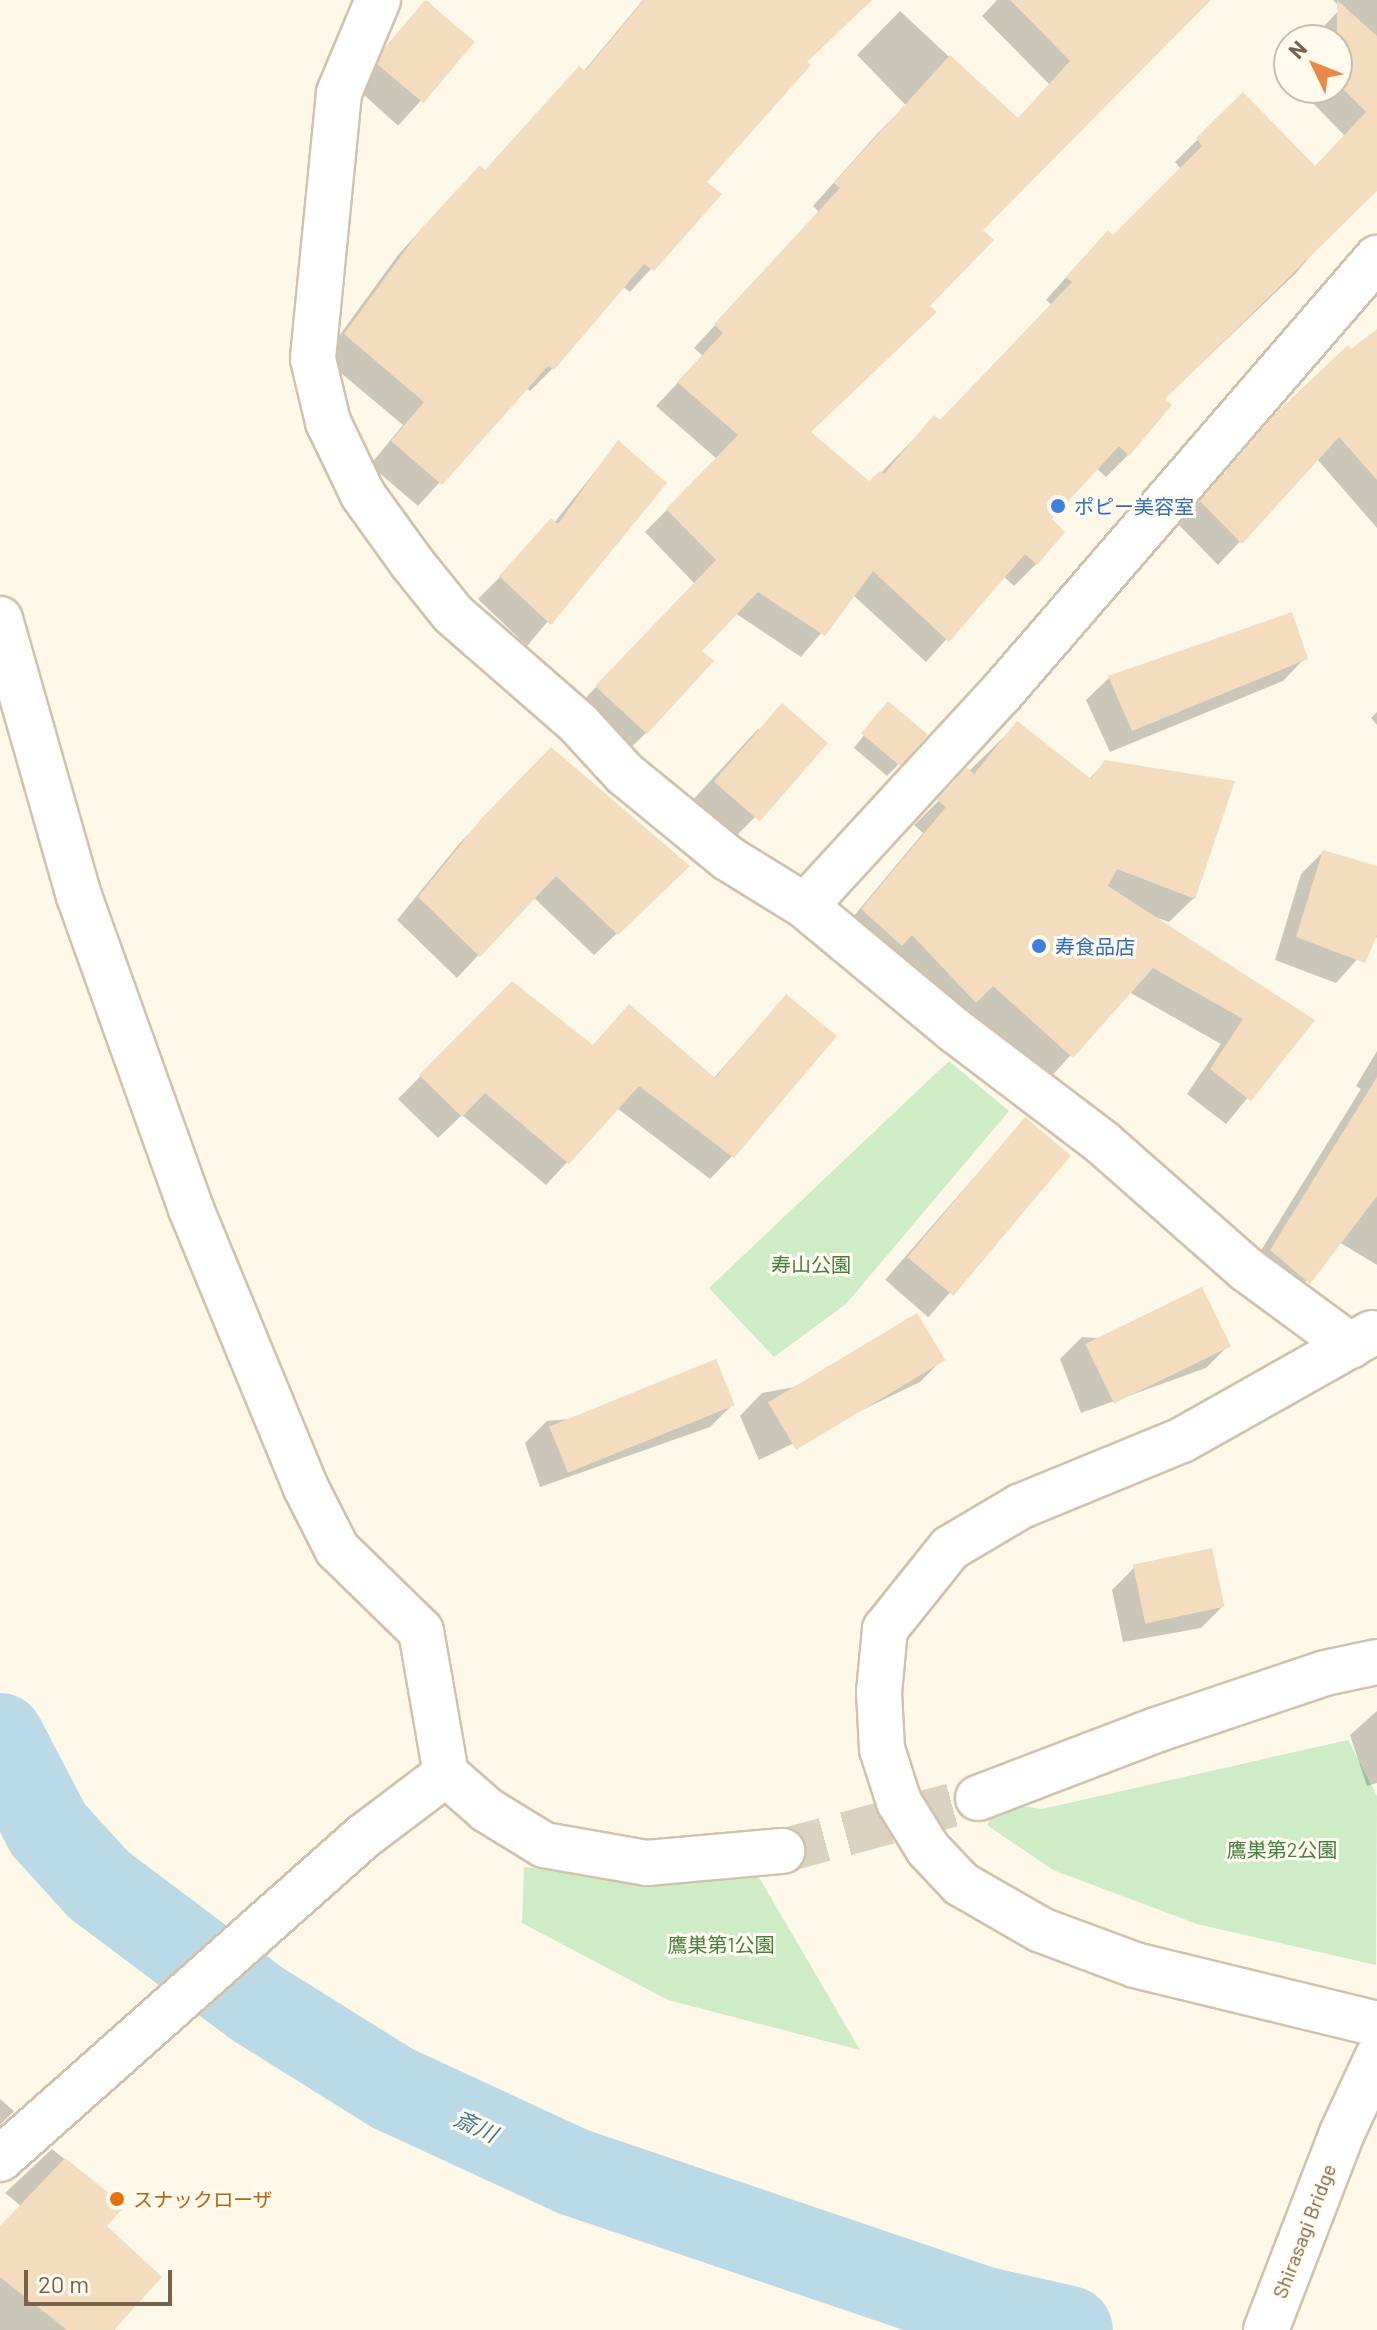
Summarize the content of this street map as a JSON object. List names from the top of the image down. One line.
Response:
{"streets":{"street":["Shirasagi Bridge"]},"water":["斎川"],"parks":["寿山公園","鷹巣第2公園","鷹巣第1公園"],"places":["ポピー美容室","寿食品店","スナックローザ"],"scale_bar":"20 m","north":"top left"}
